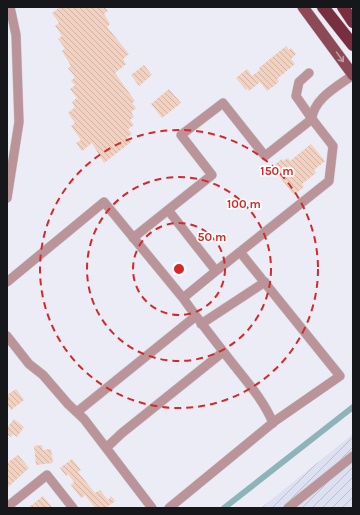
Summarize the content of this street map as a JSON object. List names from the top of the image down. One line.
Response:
{"rings":["150 m","100 m","50 m"]}
